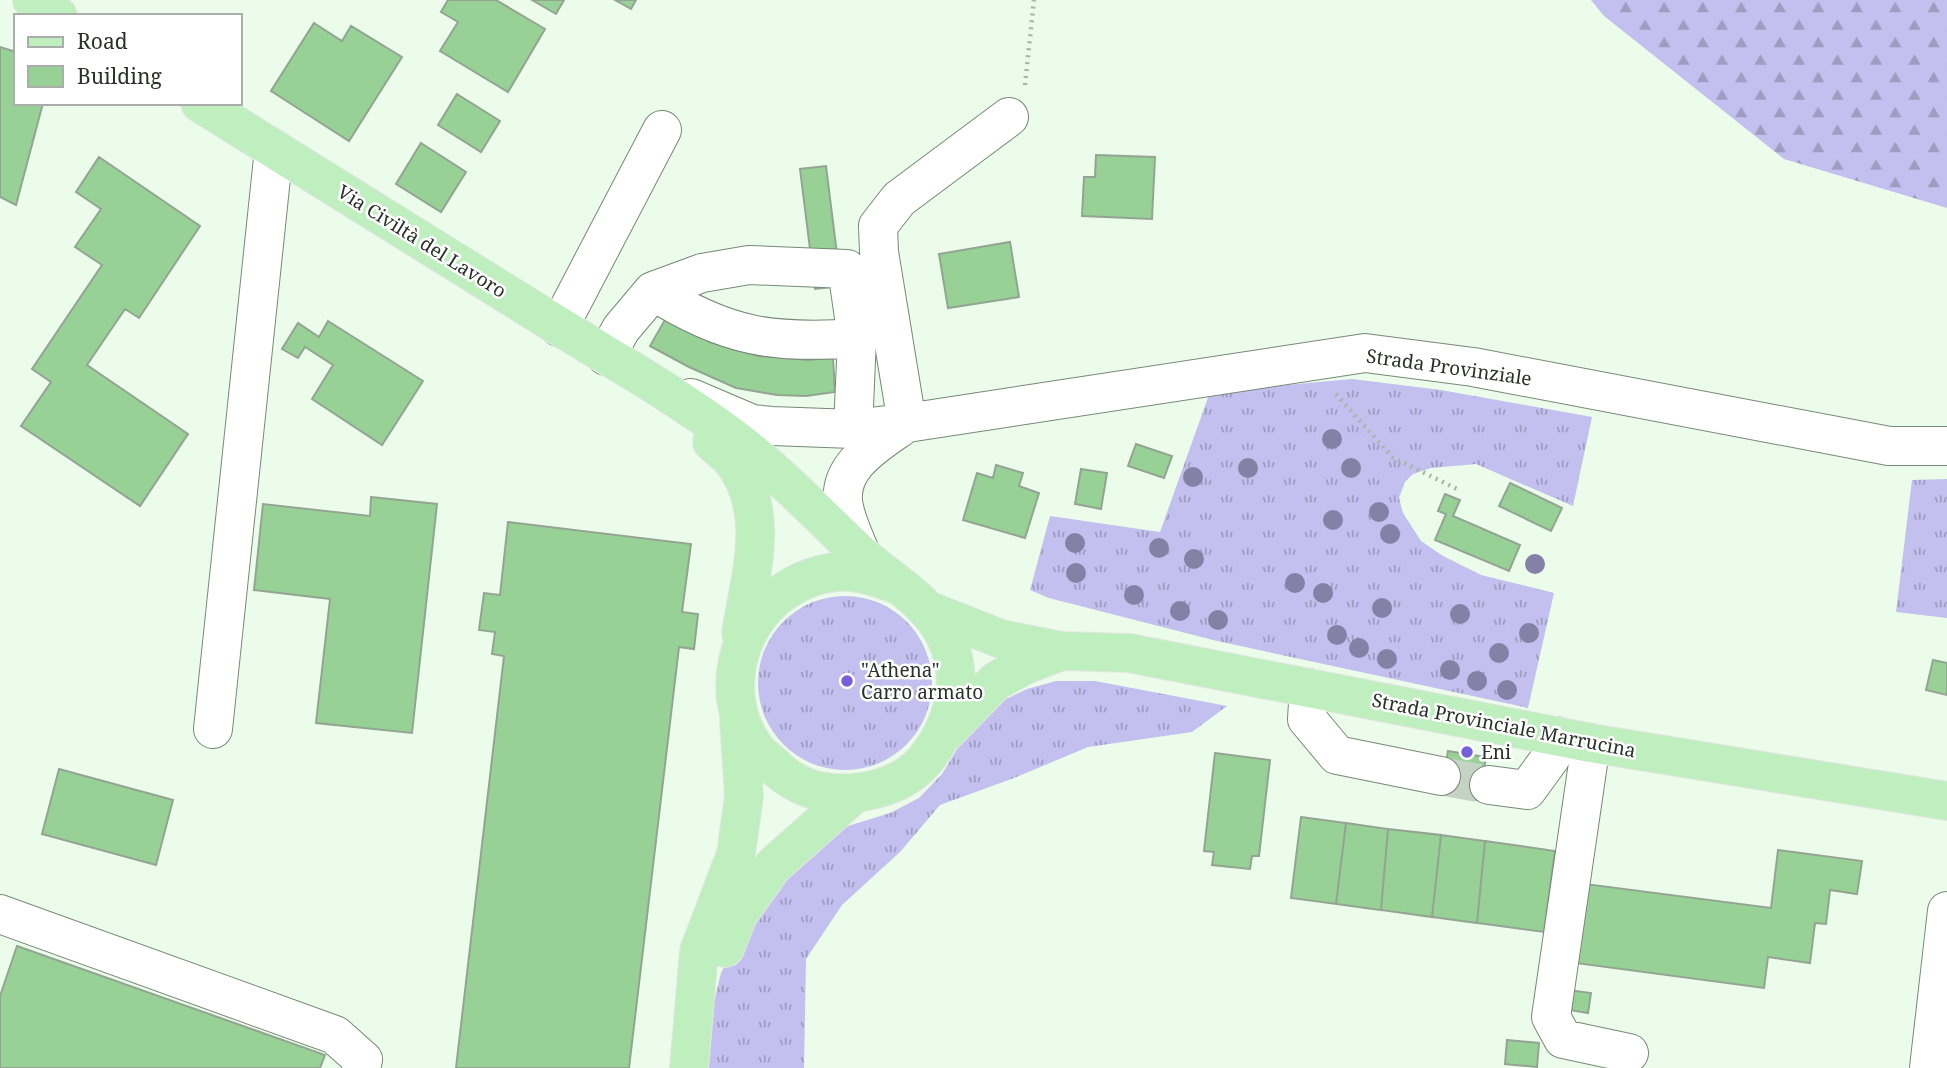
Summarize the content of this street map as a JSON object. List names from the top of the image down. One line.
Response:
{"streets":{"main road":["Via Civiltà del Lavoro","Strada Provinciale Marrucina"],"street":["Strada Provinziale"]},"places":["\"Athena\" Carro armato","Eni"],"legend":["Road","Building"]}
